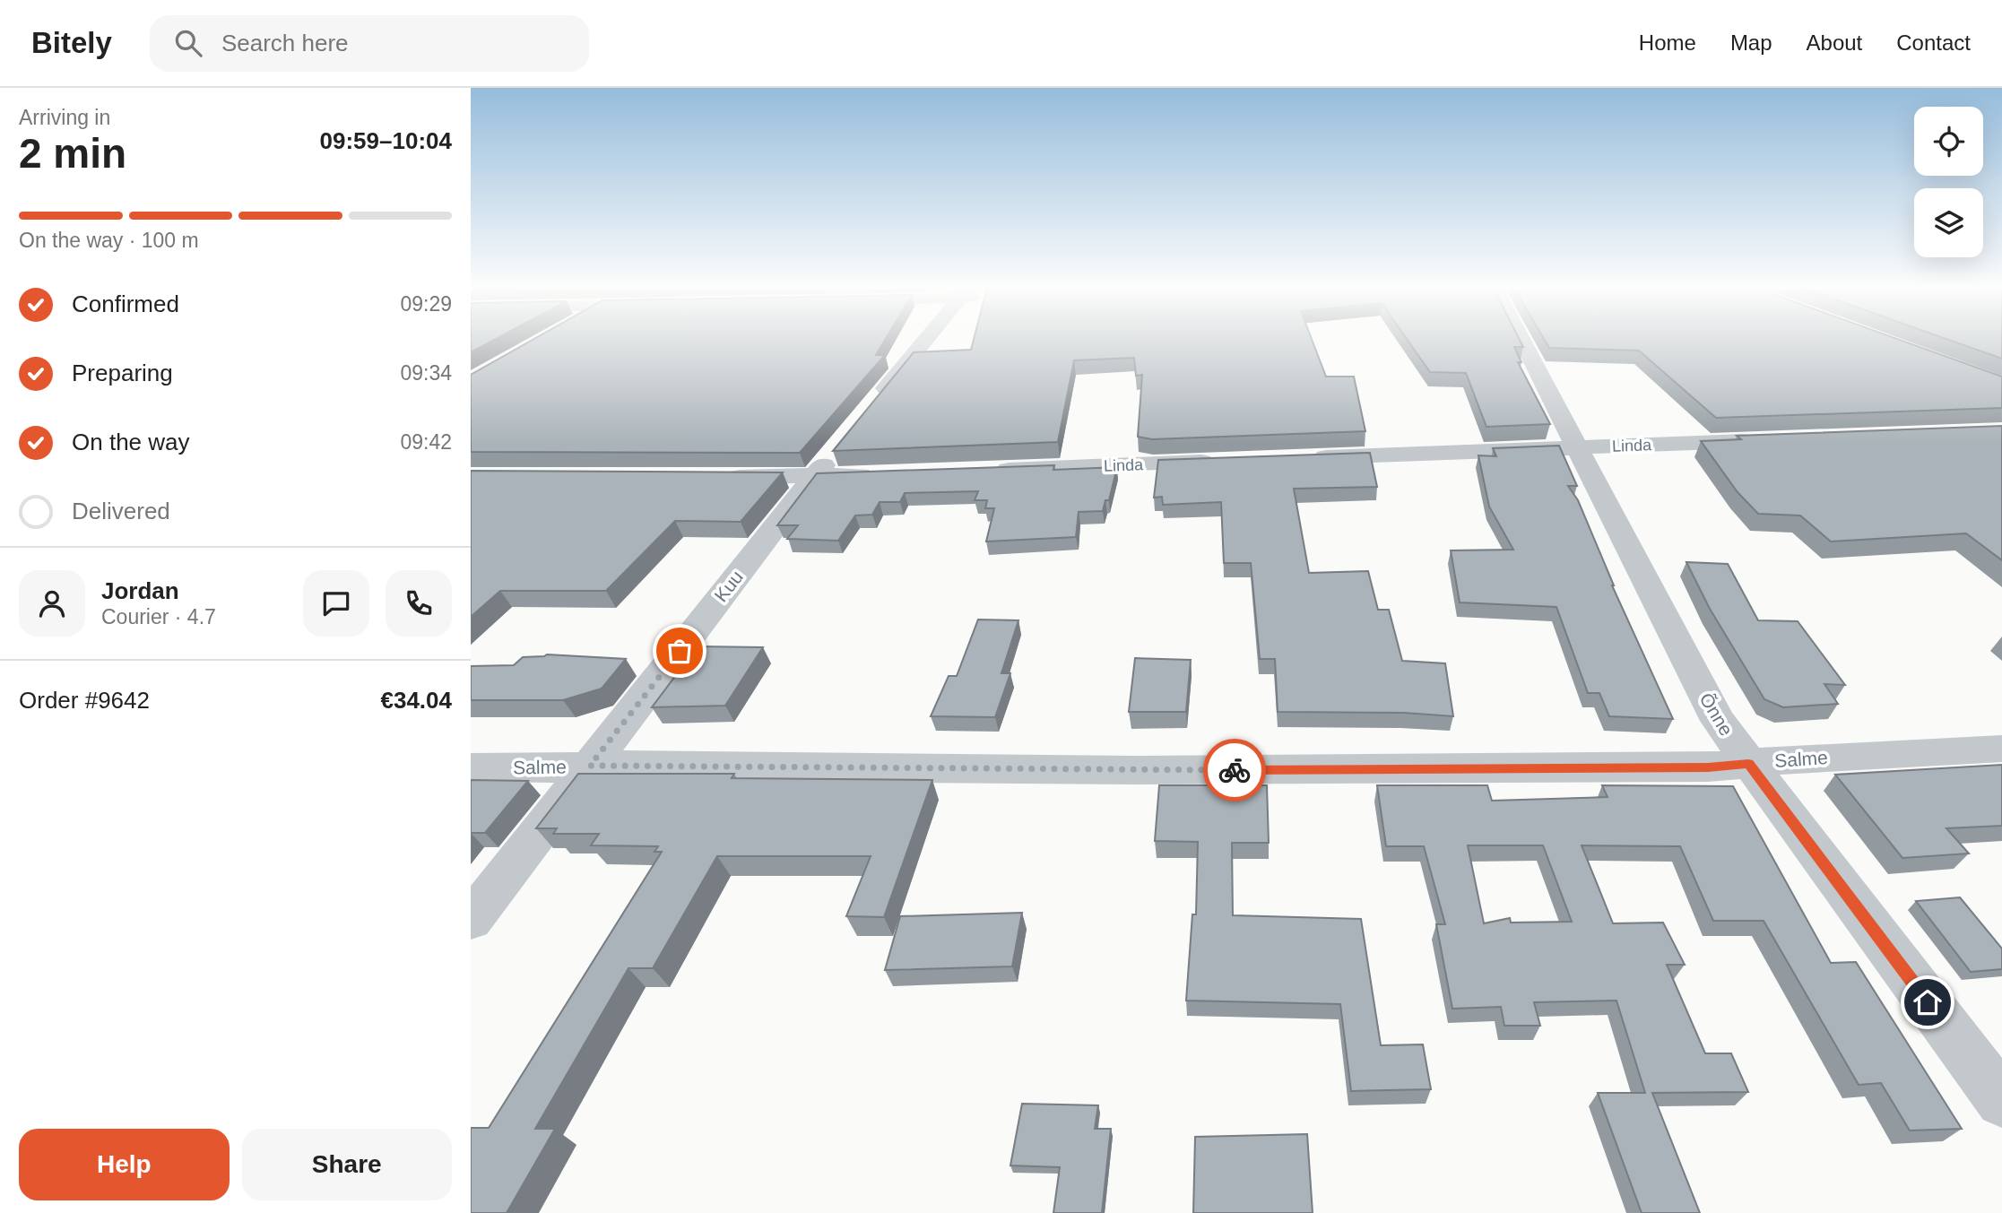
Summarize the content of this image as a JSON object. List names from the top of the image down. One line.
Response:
{"streets":{"street":["Linda","Kuu","Õnne","Salme"]},"crossings":[["Linda","Õnne"],["Kuu","Salme"],["Õnne","Salme"]],"page":{"header":"Bitely","search":"Search here","nav":["Home","Map","About","Contact"],"heading":["2 min","Arriving in","09:59–10:04"],"panel":["Jordan","Courier · 4.7","Order #9642","€34.04"],"bar":"On the way · 100 m","list":[["Confirmed","09:29"],["Preparing","09:34"],["On the way","09:42"],"Delivered"],"buttons":["Help","Share"]}}
